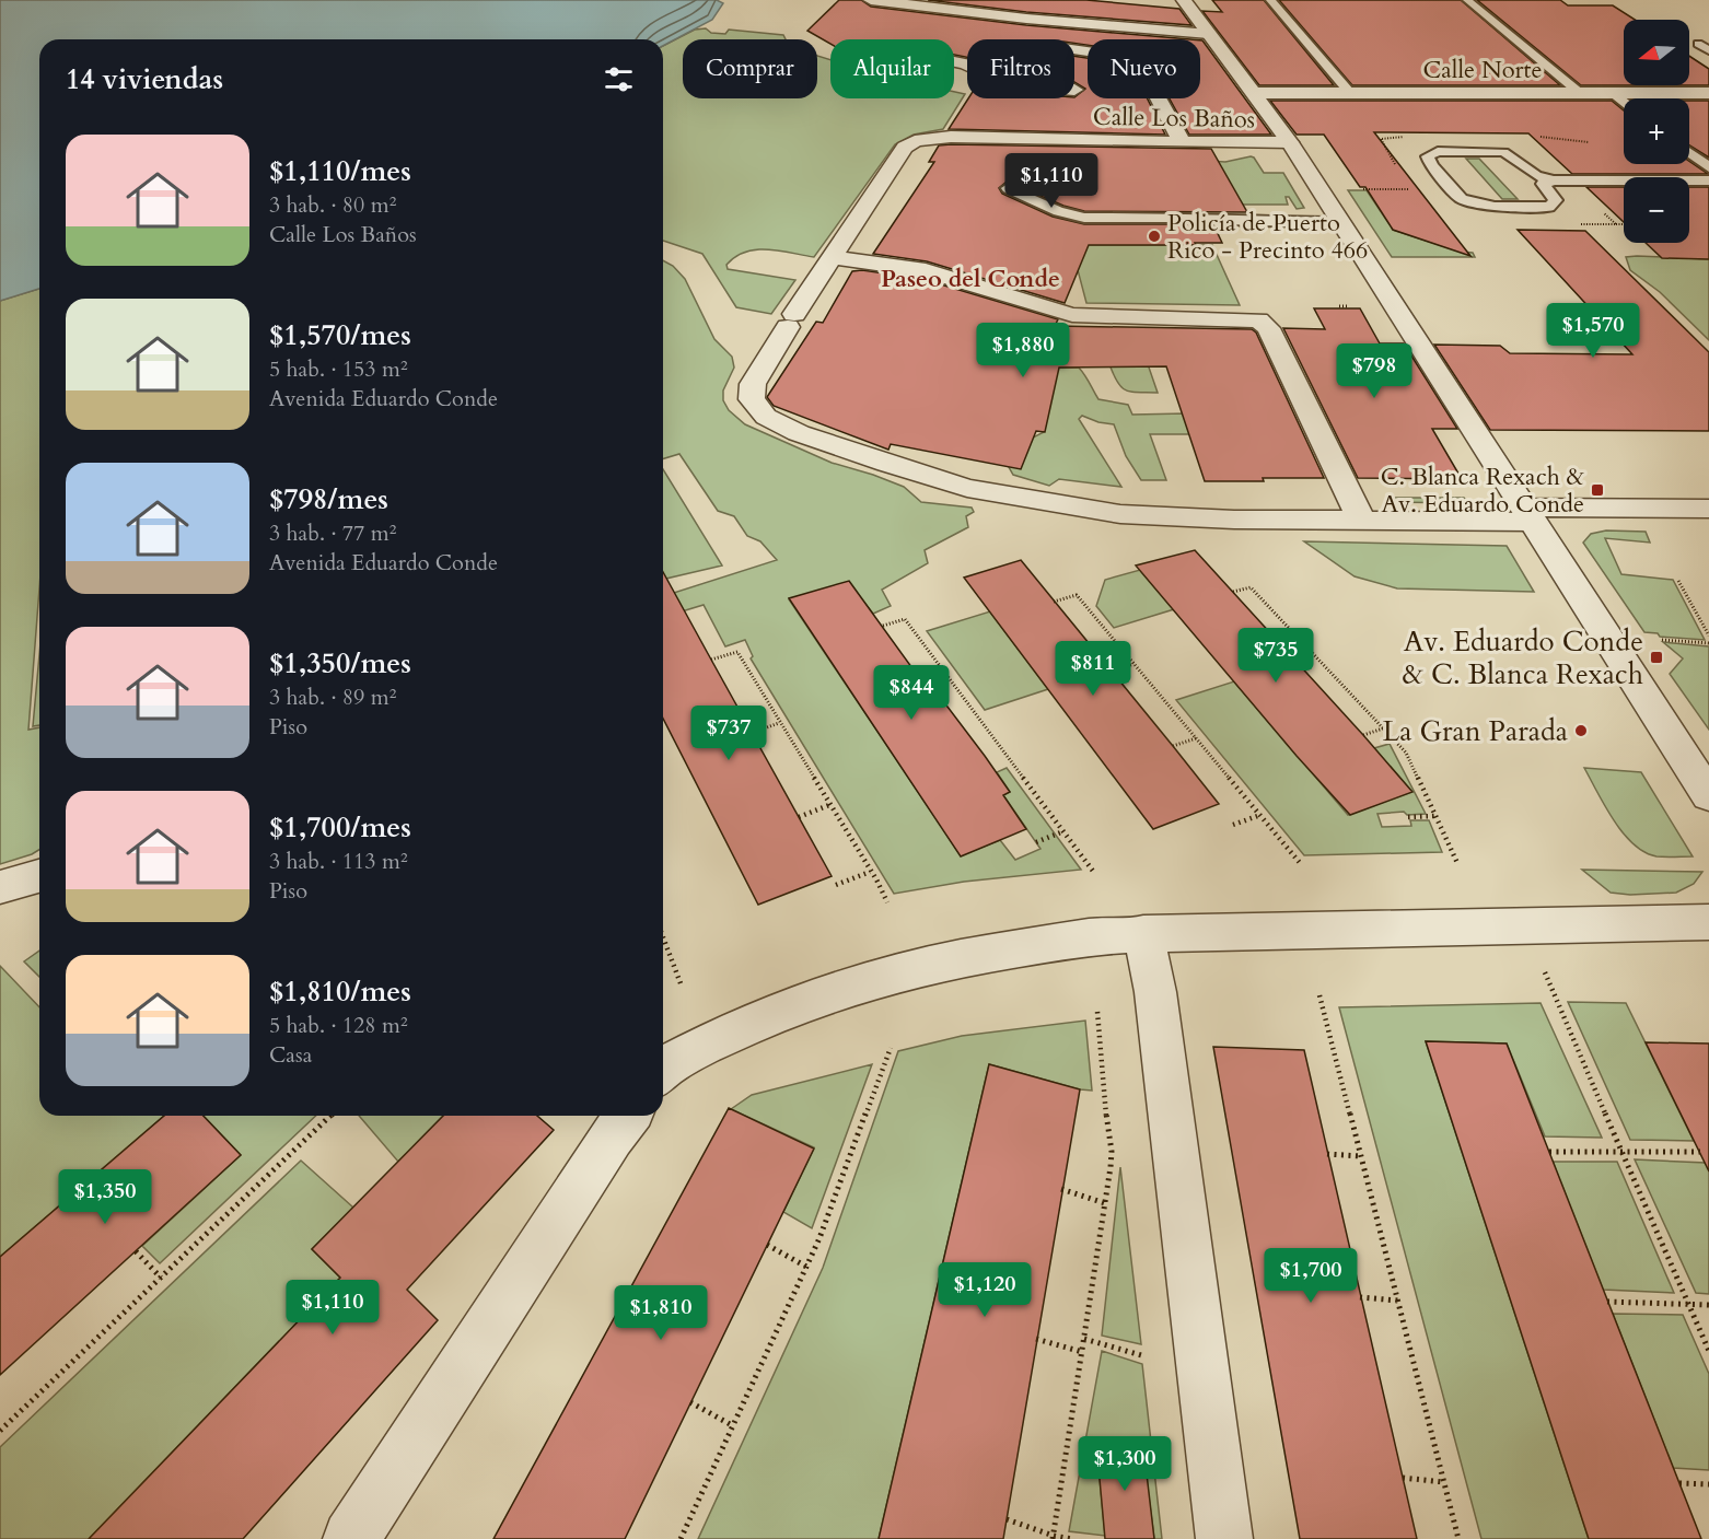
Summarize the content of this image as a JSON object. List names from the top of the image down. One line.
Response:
{"streets":{"street":["Calle Norte","Calle Los Baños"]},"districts":["Paseo del Conde"],"places":{"other":["Policía de Puerto Rico - Precinto 466","La Gran Parada"],"transit":["C. Blanca Rexach & Av. Eduardo Conde","Av. Eduardo Conde & C. Blanca Rexach"]},"north":"left","page":{"map_buttons":["+","−"],"chip":["Comprar","Alquilar","Filtros","Nuevo"],"heading":"14 viviendas","list":[{"name":"$1,110/mes","note":"3 hab. · 80 m² · Calle Los Baños"},{"name":"$1,570/mes","note":"5 hab. · 153 m² · Avenida Eduardo Conde"},{"name":"$798/mes","note":"3 hab. · 77 m² · Avenida Eduardo Conde"},{"name":"$1,350/mes","note":"3 hab. · 89 m² · Piso"},{"name":"$1,700/mes","note":"3 hab. · 113 m² · Piso"},{"name":"$1,810/mes","note":"5 hab. · 128 m² · Casa"}],"price":["$1,110","$1,570","$1,880","$798","$735","$811","$844","$737","$1,350","$1,700","$1,120","$1,110","$1,810","$1,300"]}}
